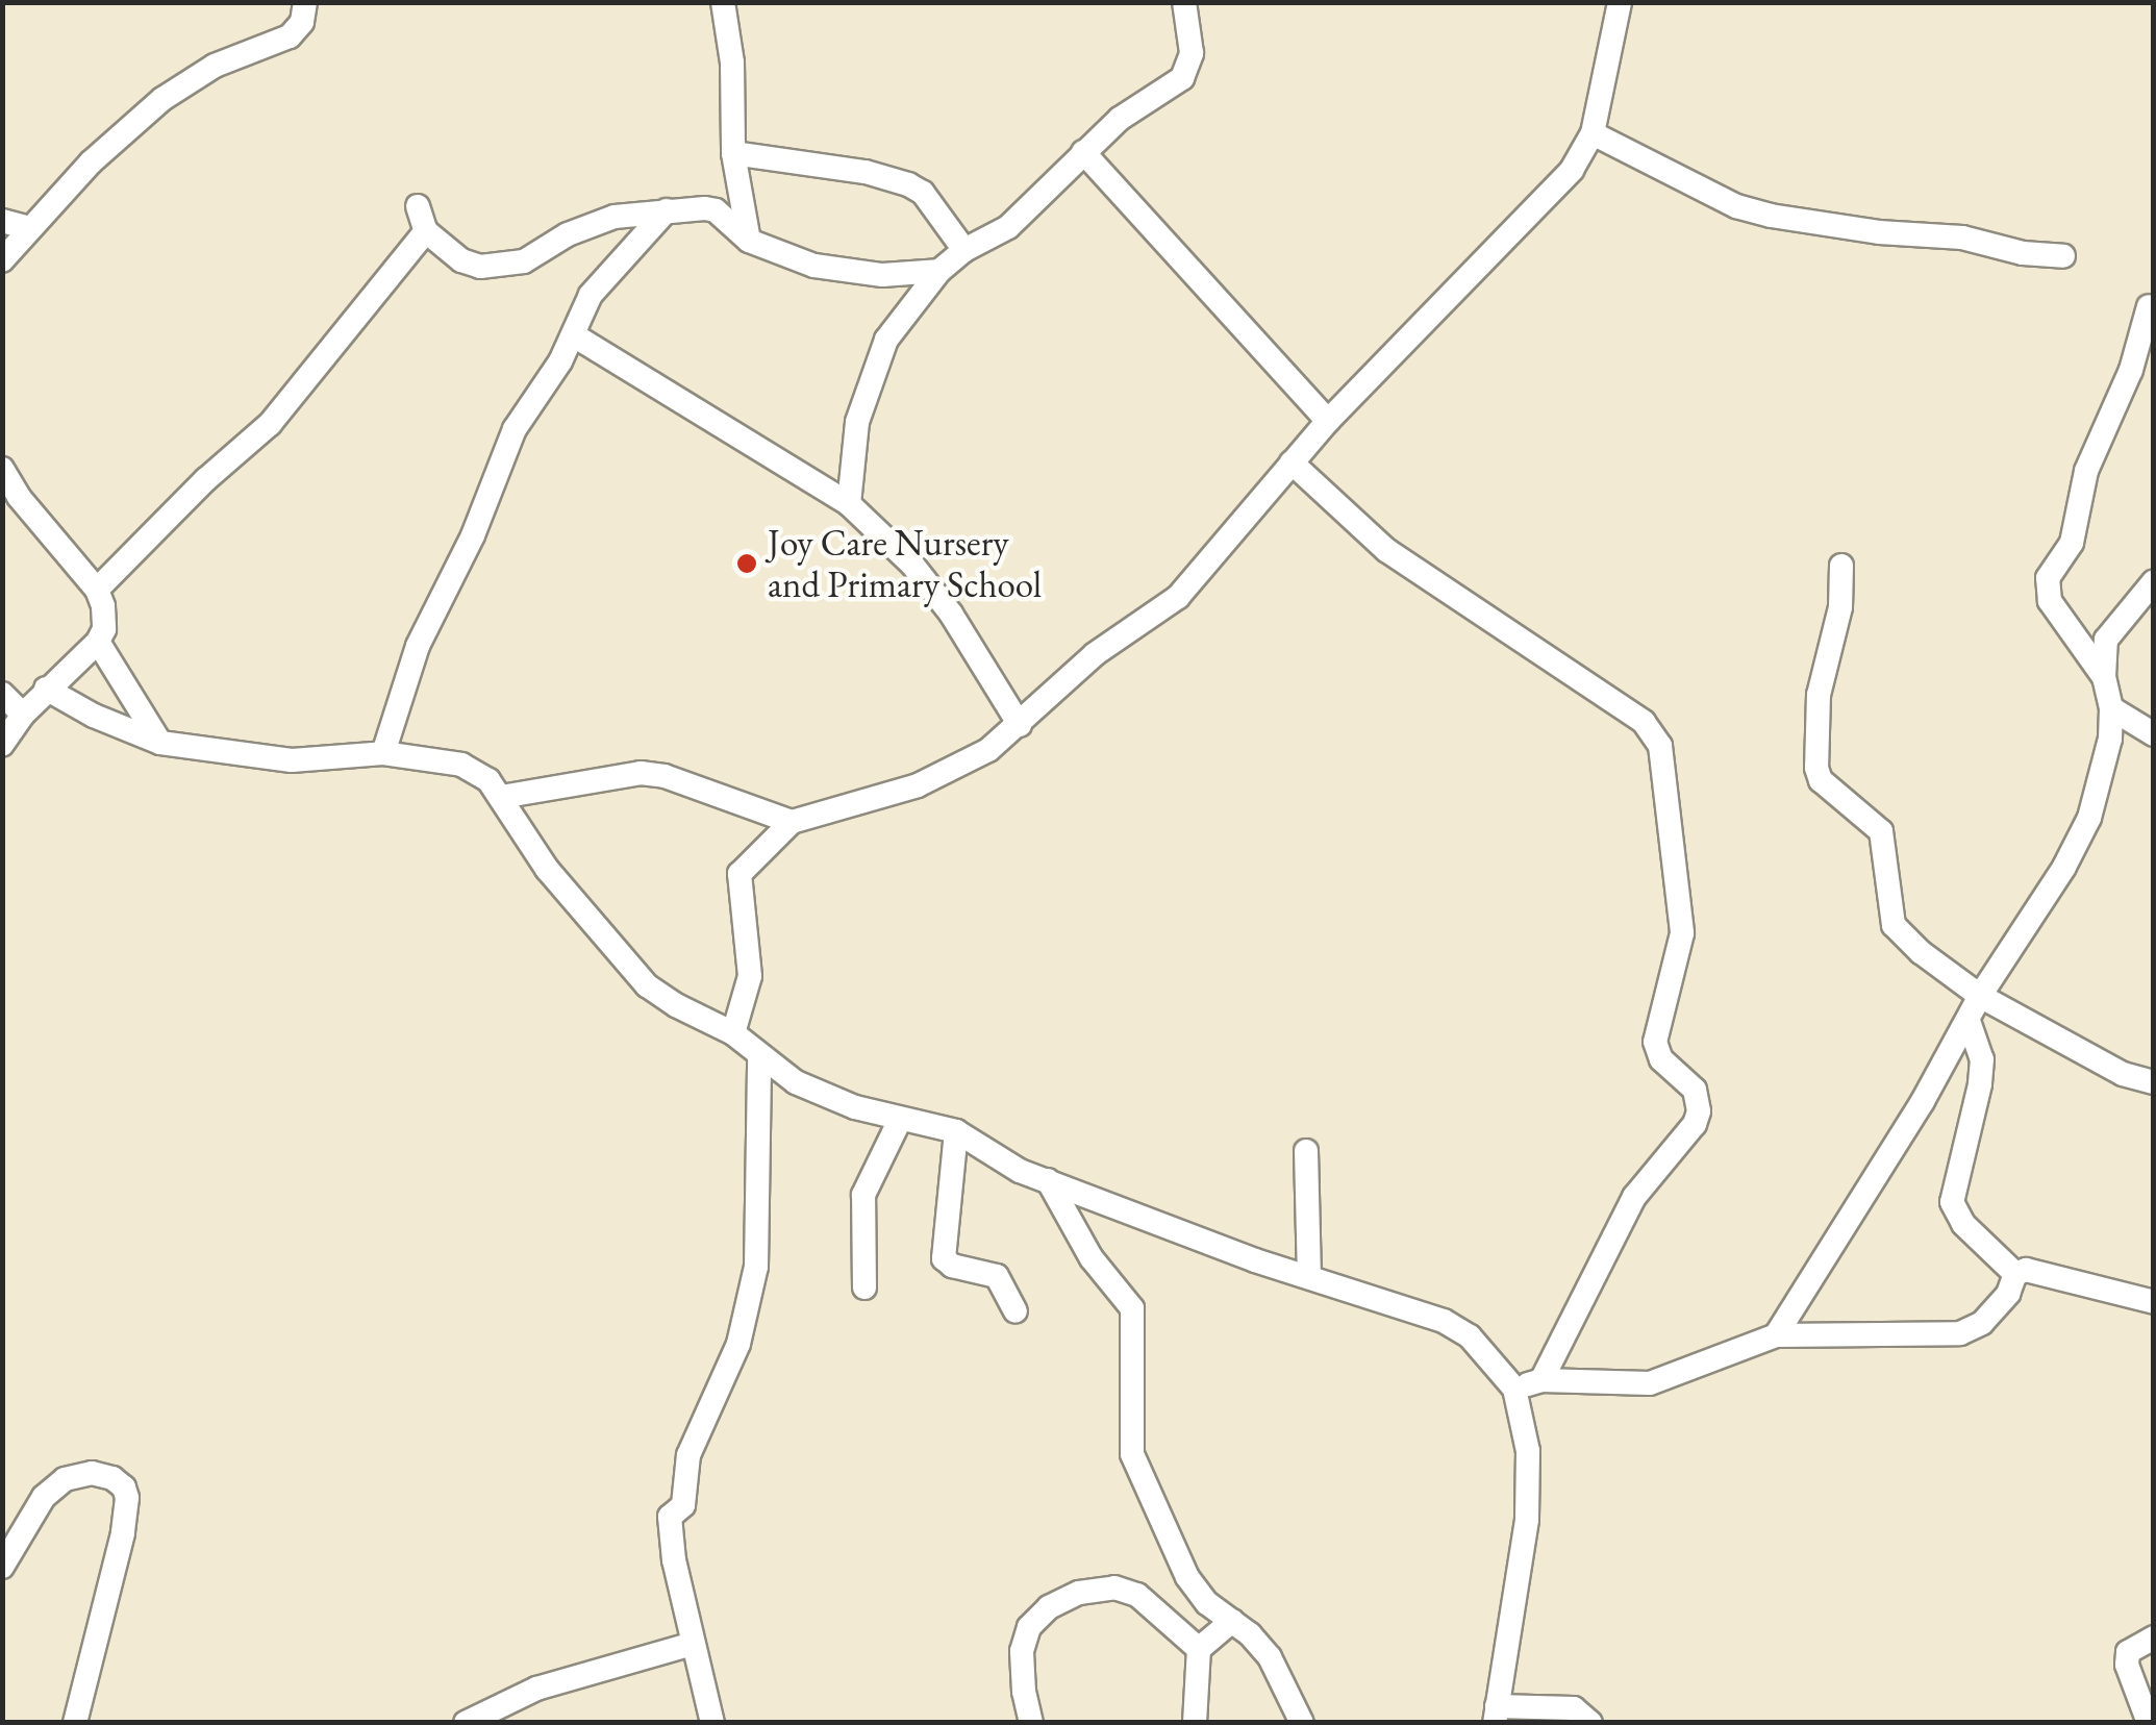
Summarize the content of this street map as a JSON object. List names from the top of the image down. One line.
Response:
{"places":["Joy Care Nursery and Primary School"]}
